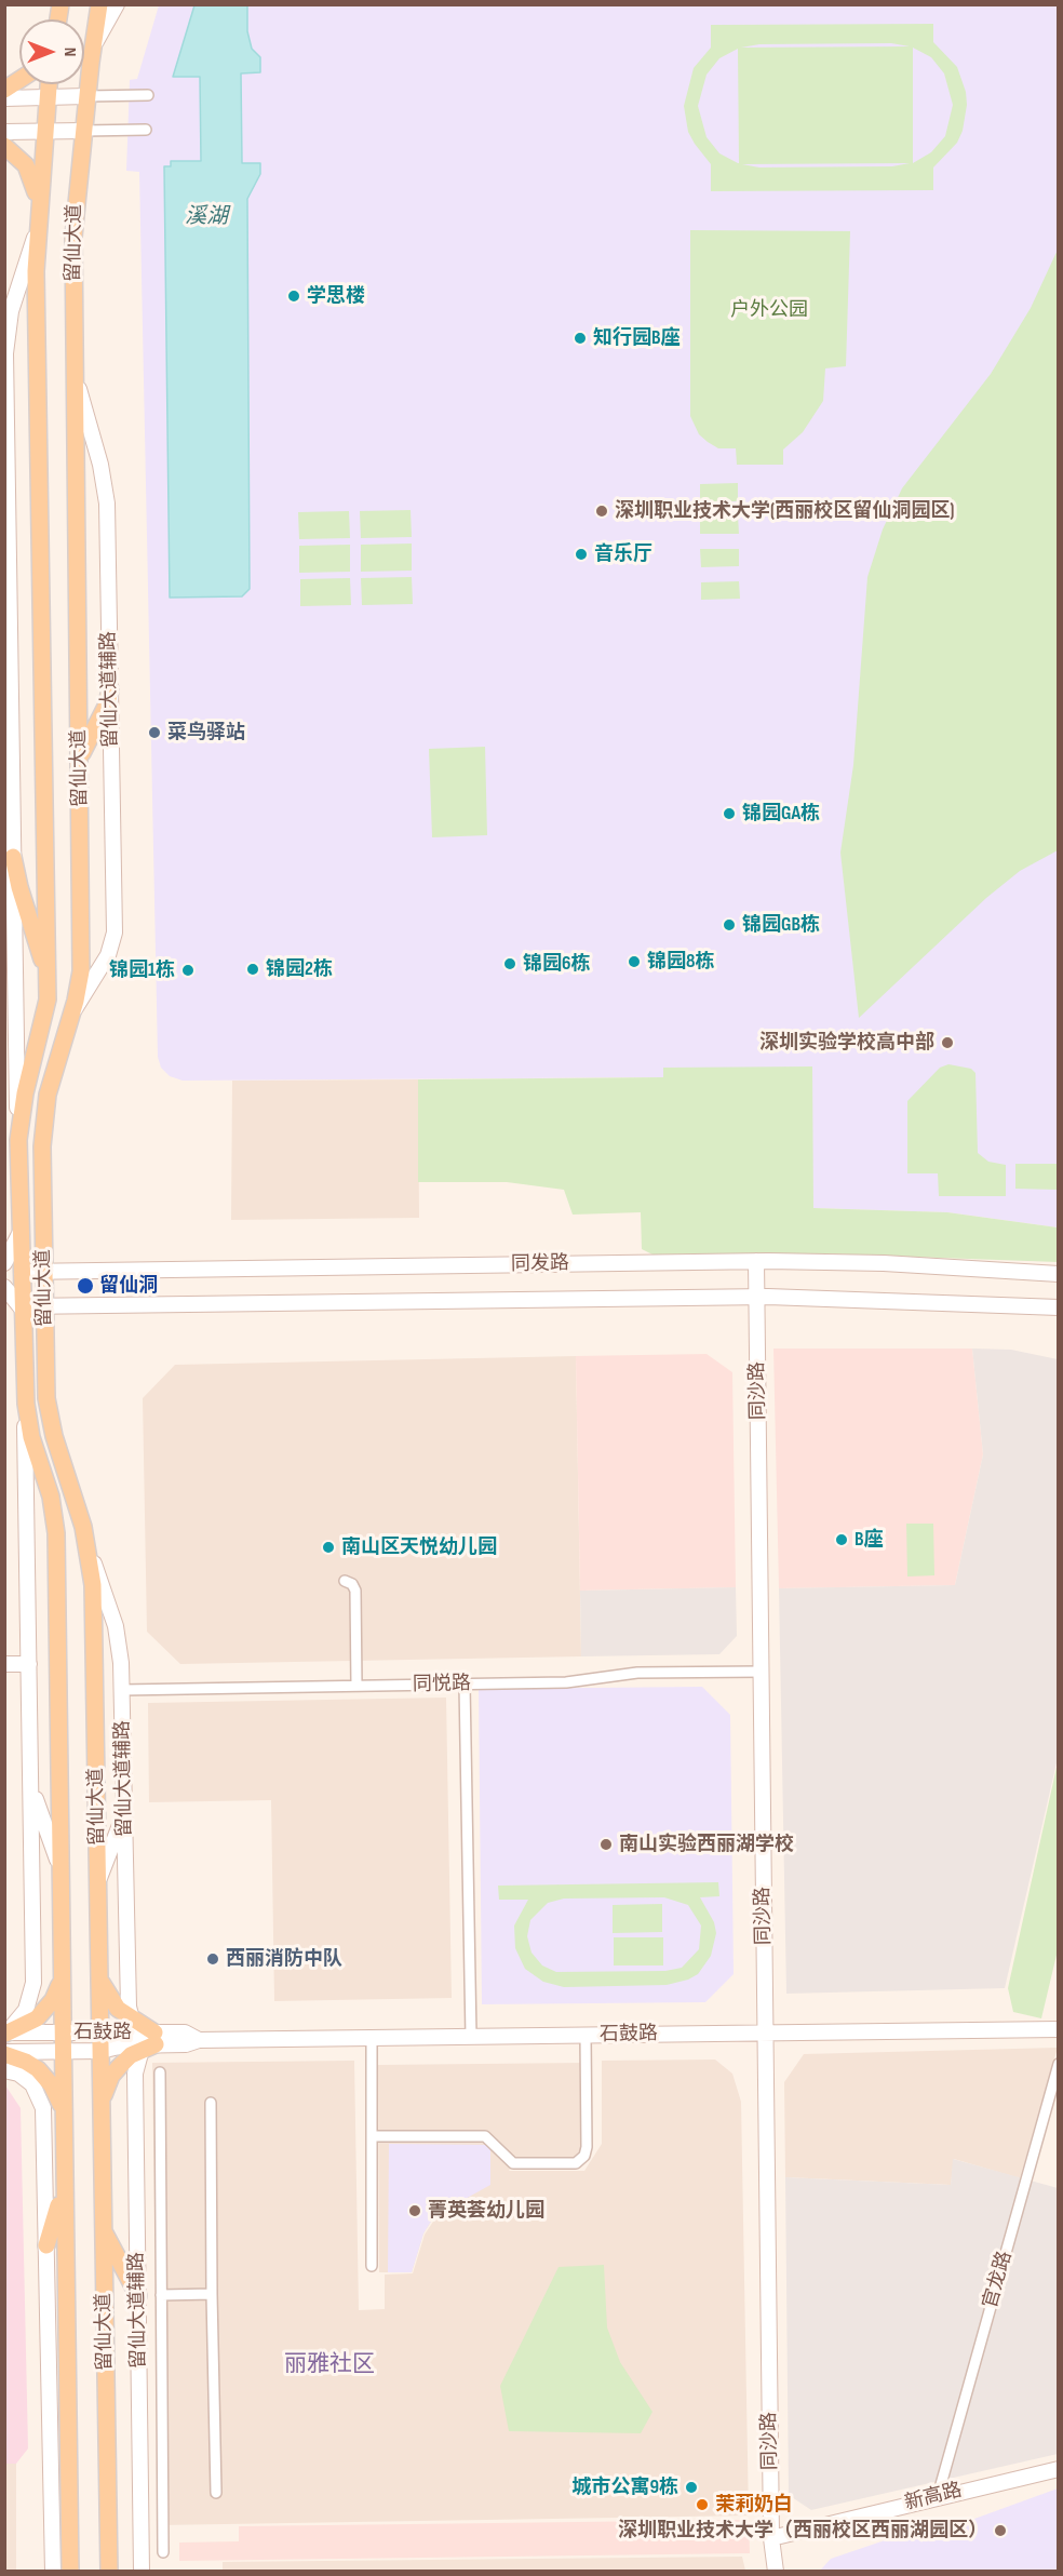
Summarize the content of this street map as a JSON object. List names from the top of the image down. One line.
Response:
{"streets":{"main road":["留仙大道","留仙大道辅路","同发路","同沙路","石鼓路","新高路"],"street":["同悦路","官龙路"]},"crossings":[["留仙大道","留仙大道辅路"],["留仙大道","同发路"],["留仙大道","石鼓路"],["留仙大道辅路","同悦路"],["留仙大道辅路","石鼓路"],["同发路","同沙路"],["同沙路","同悦路"],["同沙路","石鼓路"],["同沙路","新高路"],["官龙路","新高路"]],"districts":["丽雅社区"],"water":["溪湖"],"parks":["户外公园"],"places":["学思楼","知行园B座","深圳职业技术大学(西丽校区留仙洞园区)","音乐厅","菜鸟驿站","锦园GA栋","锦园GB栋","锦园8栋","锦园6栋","锦园2栋","锦园1栋","深圳实验学校高中部","留仙洞","B座","南山区天悦幼儿园","南山实验西丽湖学校","西丽消防中队","菁英荟幼儿园","城市公寓9栋","茉莉奶白","深圳职业技术大学（西丽校区西丽湖园区）"],"north":"right"}
